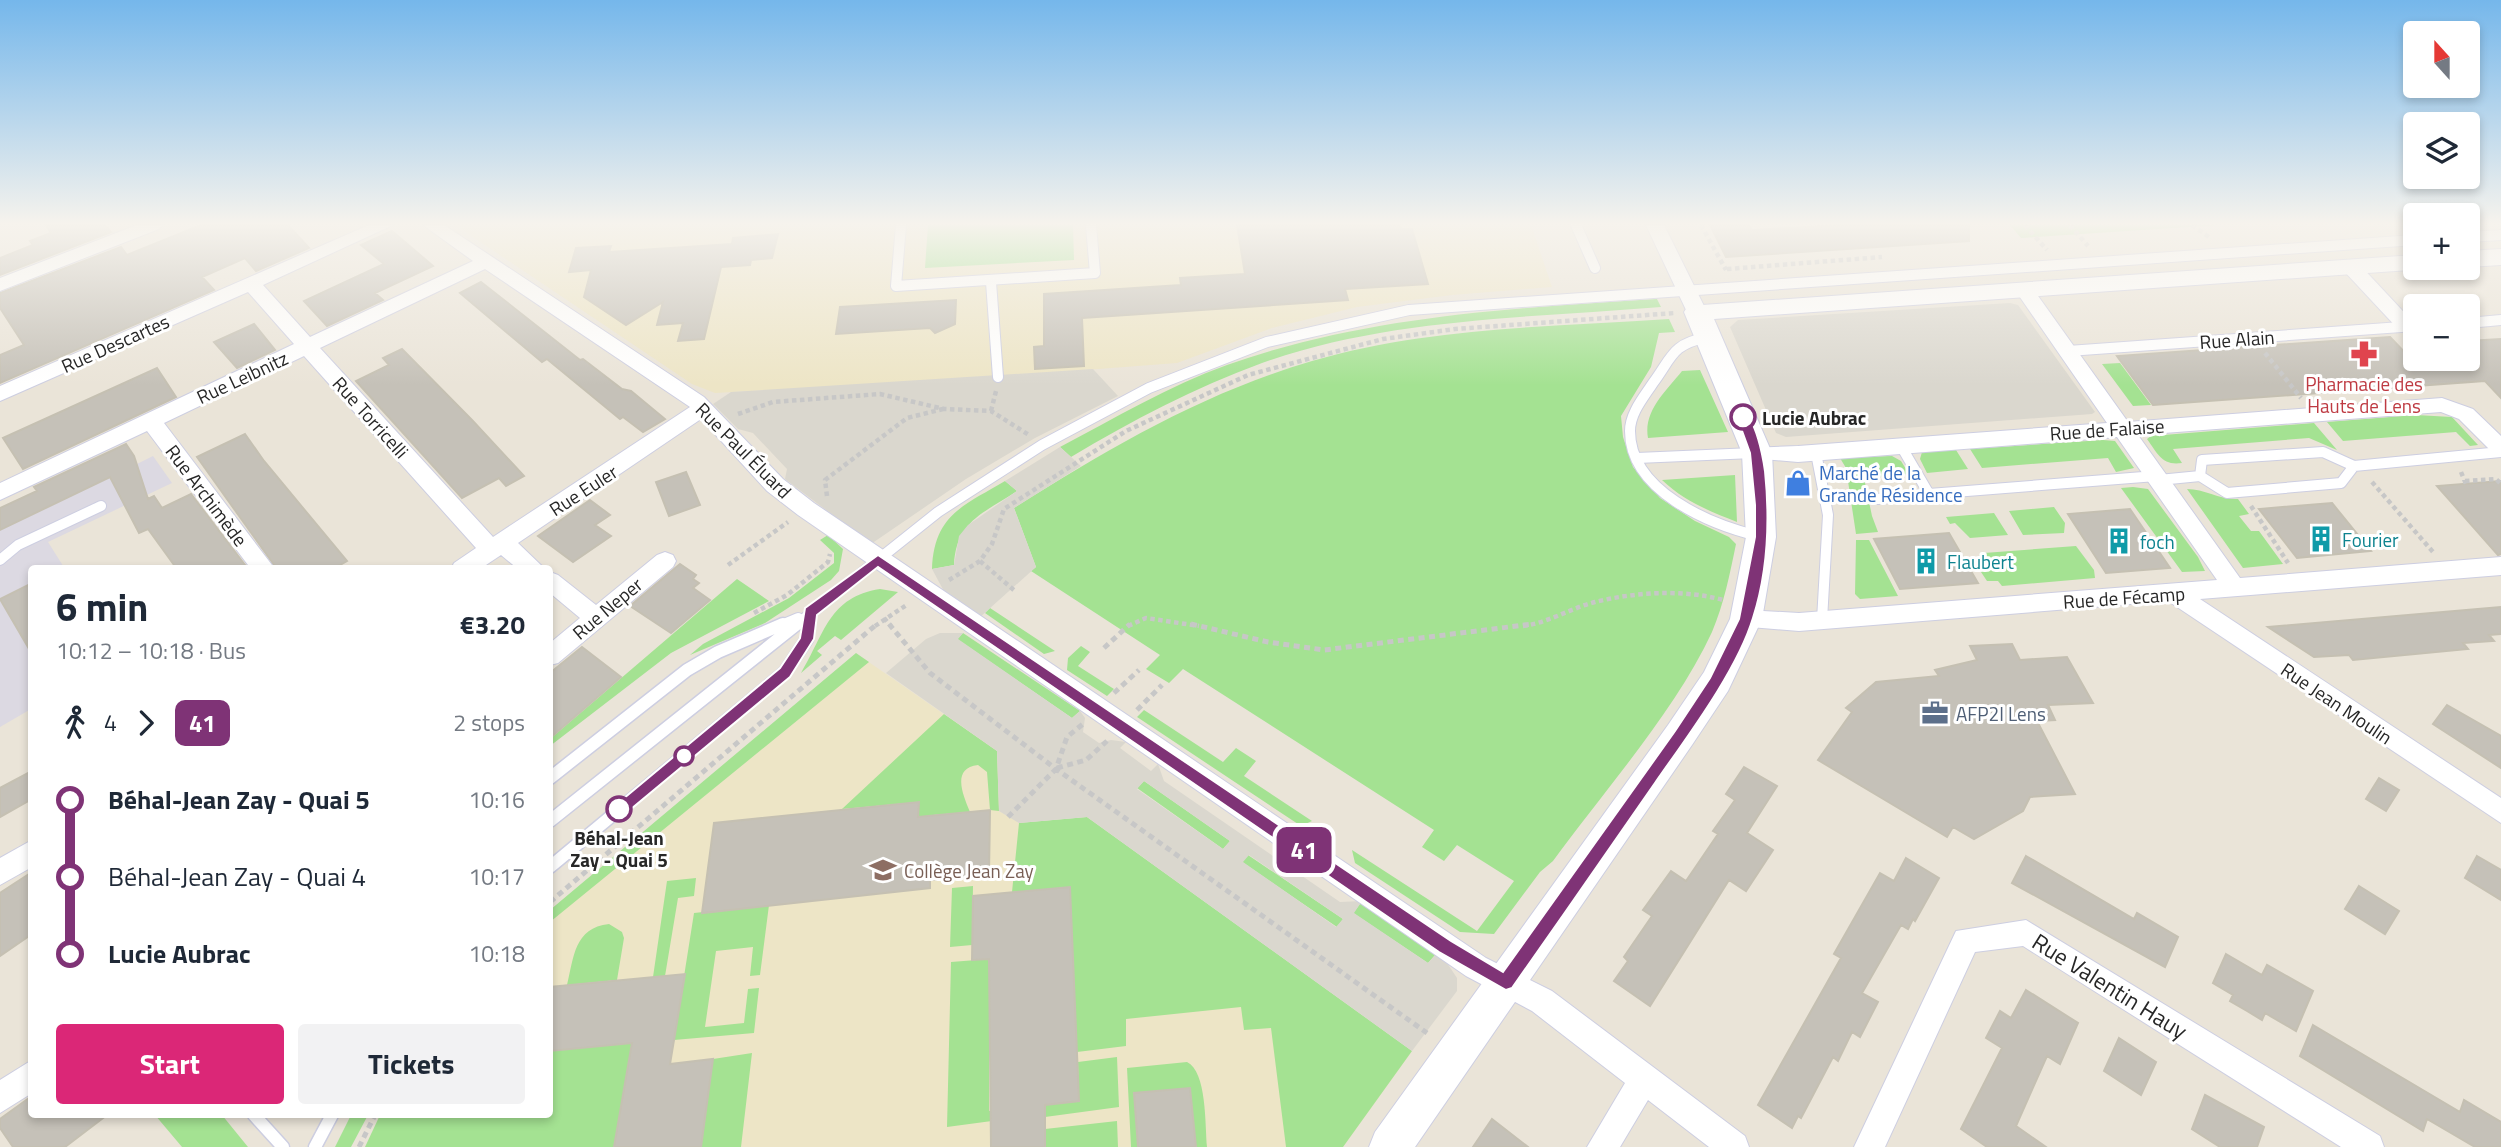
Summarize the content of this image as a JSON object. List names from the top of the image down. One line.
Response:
{"streets":{"street":["Rue Descartes","Rue Leibnitz","Rue Torricelli","Rue de Falaise","Rue Paul Éluard","Rue Euler","Rue Archimède","Rue de Fécamp","Rue Neper","Rue Jean Moulin","Rue Valentin Hauy"],"lane":["Rue Alain"]},"crossings":[["Rue Descartes","Rue Torricelli"],["Rue Leibnitz","Rue Torricelli"],["Rue Leibnitz","Rue Archimède"],["Rue Torricelli","Rue Euler"],["Rue Paul Éluard","Rue Euler"],["Rue de Fécamp","Rue Jean Moulin"]],"places":{"pharmacy":["Pharmacie des Hauts de Lens"],"other":["Lucie Aubrac","Béhal-Jean Zay - Quai 5"],"shop":["Marché de la Grande Résidence"],"building":["Fourier","foch","Flaubert"],"office":["AFP2I Lens"],"school or university":["Collège Jean Zay"]},"lines":["bus line 41"],"north":"top","page":{"on_map":"41","map_buttons":["+","−"],"heading":["6 min","10:12 – 10:18 · Bus","€3.20"],"legs":["4","41","2 stops"],"list":[{"name":"Béhal-Jean Zay - Quai 5","value":"10:16"},{"name":"Béhal-Jean Zay - Quai 4","value":"10:17"},{"name":"Lucie Aubrac","value":"10:18"}],"buttons":["Start","Tickets"]}}
